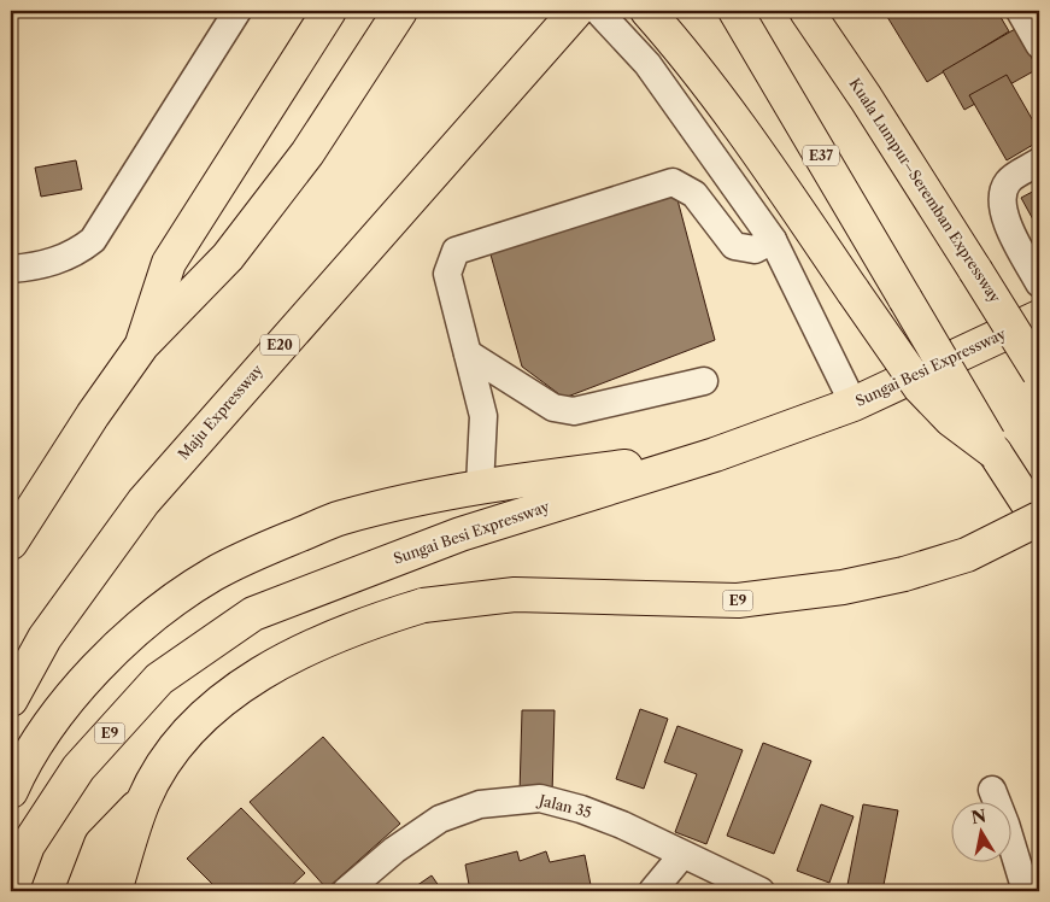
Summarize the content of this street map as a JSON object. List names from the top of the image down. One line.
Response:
{"streets":{"highway":["E37","Kuala Lumpur–Seremban Expressway","E20","Sungai Besi Expressway","Maju Expressway","E9"],"street":["Jalan 35"]},"crossings":[["E37","E9"]],"north":"top"}
